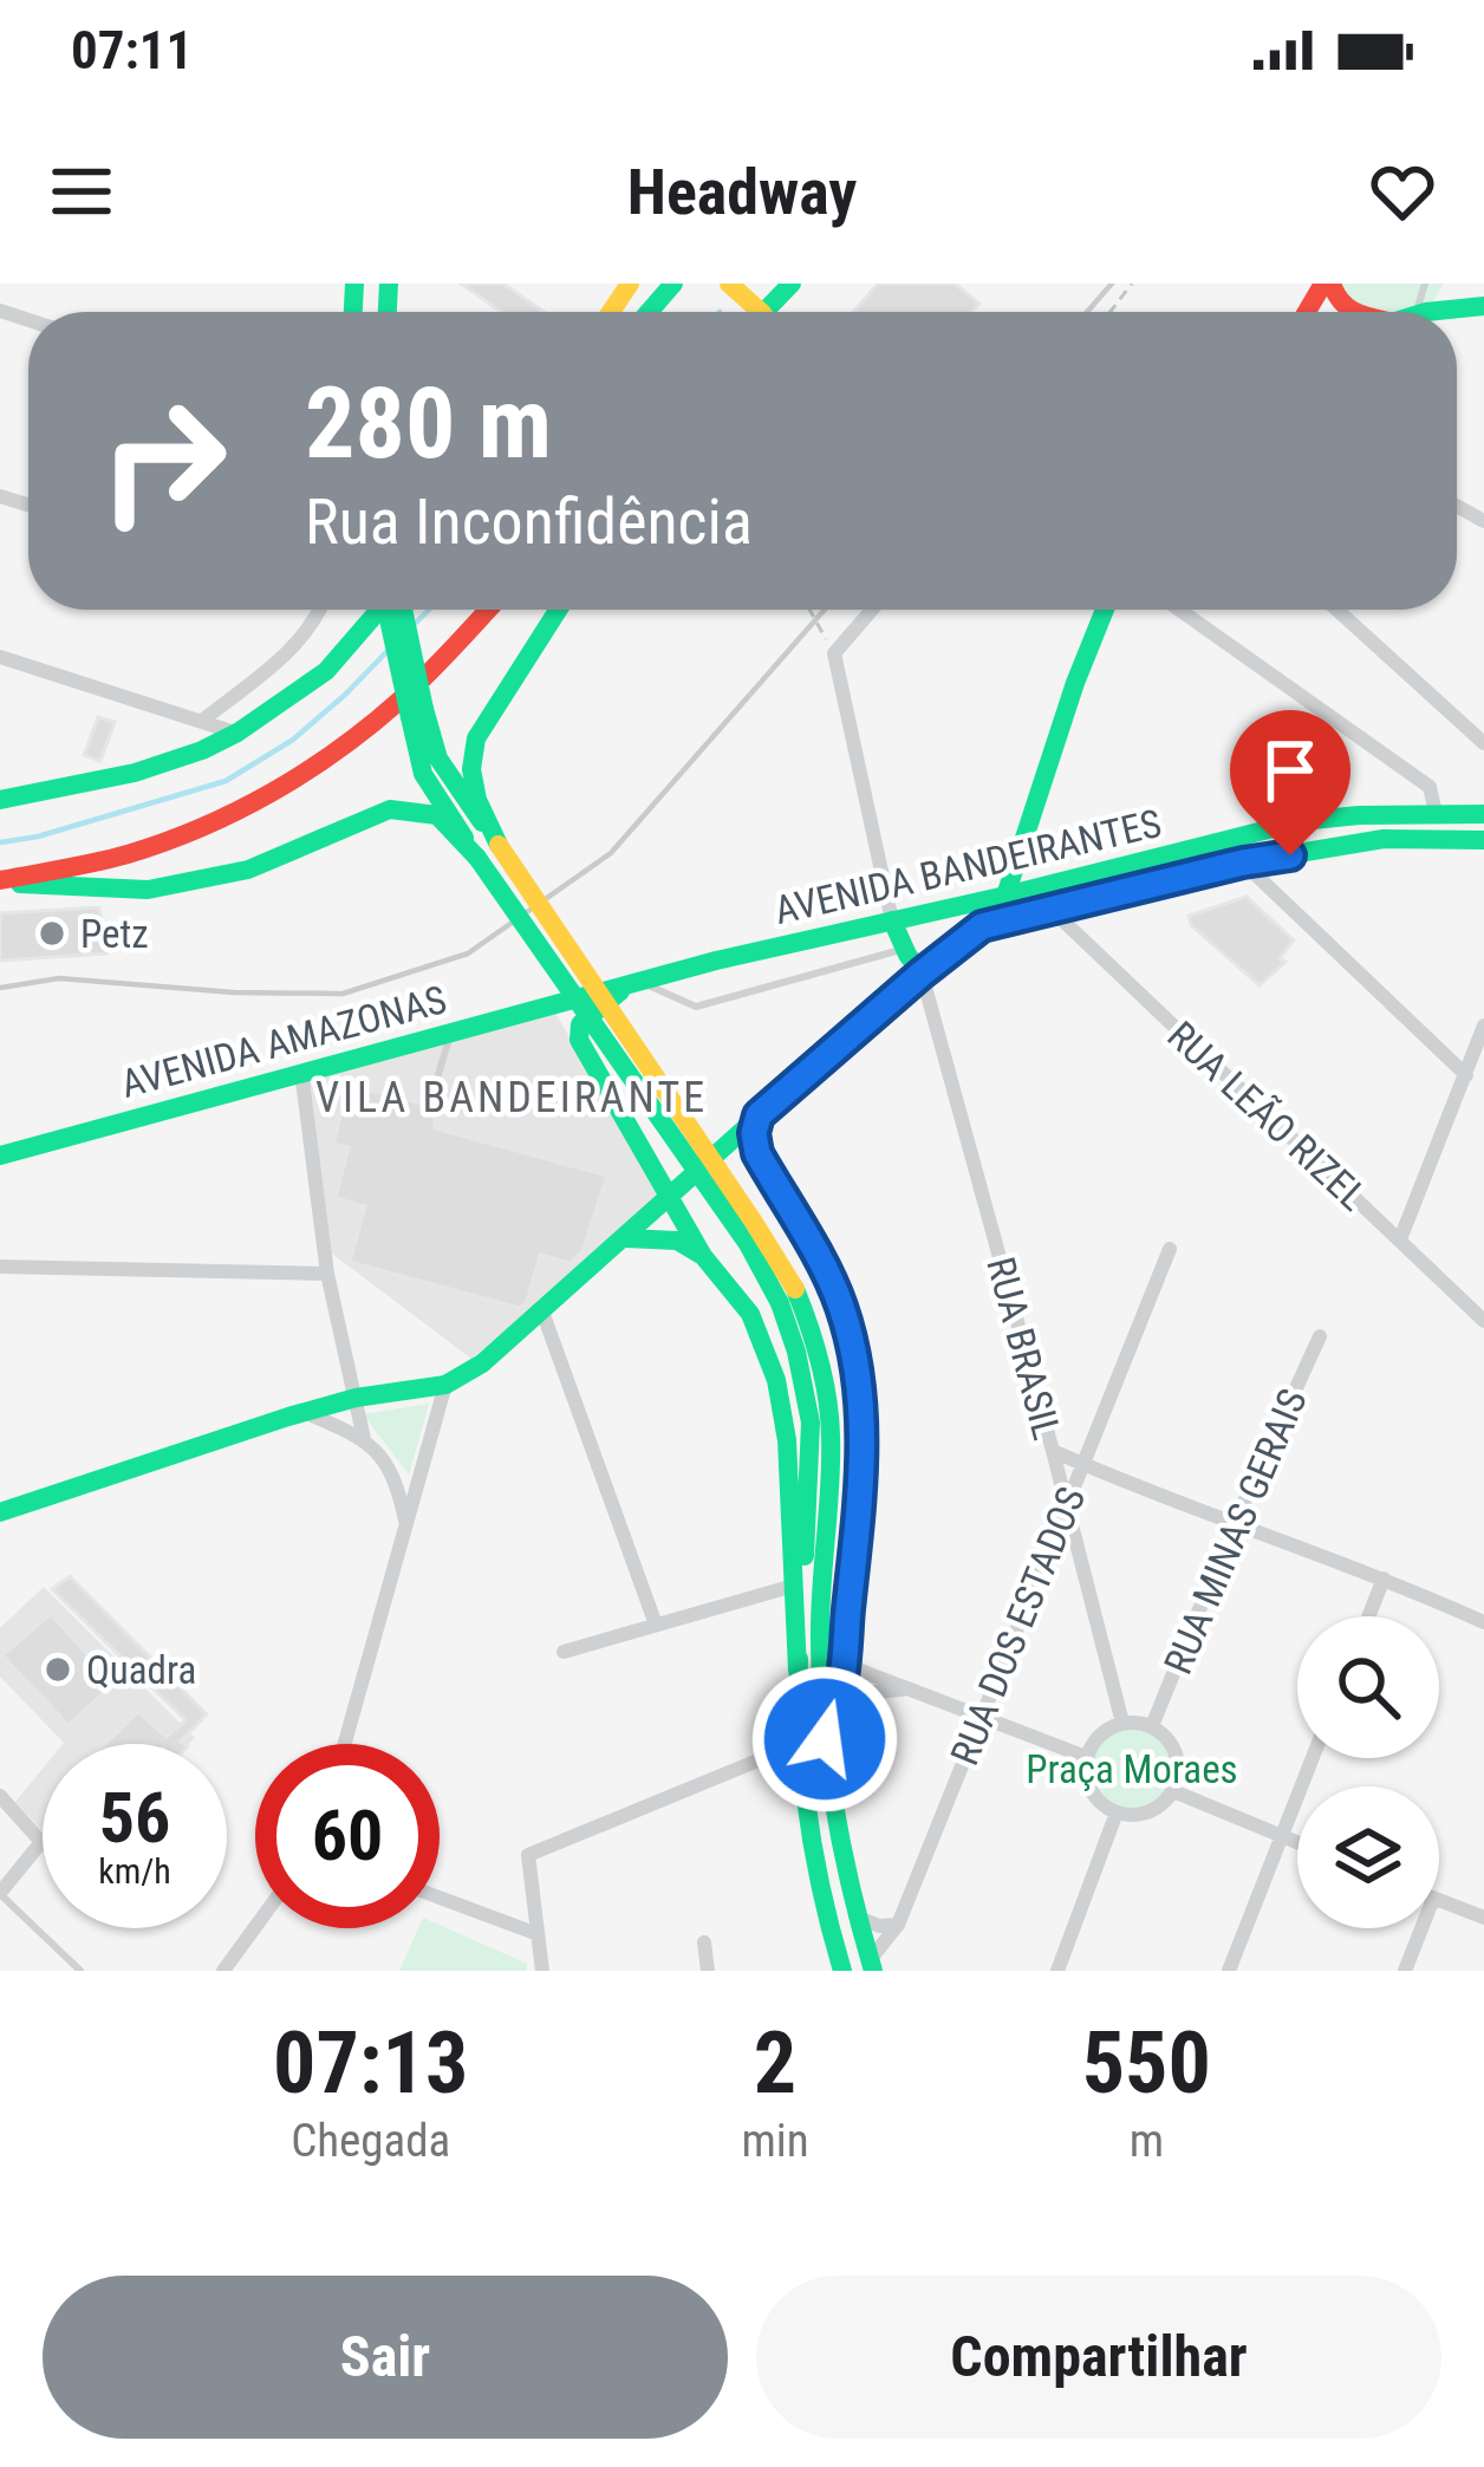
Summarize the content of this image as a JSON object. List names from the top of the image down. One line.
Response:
{"streets":{"main road":["AVENIDA BANDEIRANTES","AVENIDA AMAZONAS"],"street":["RUA LEÃO RIZEL","RUA BRASIL","RUA MINAS GERAIS","RUA DOS ESTADOS"]},"crossings":[["AVENIDA BANDEIRANTES","AVENIDA AMAZONAS"],["AVENIDA BANDEIRANTES","RUA LEÃO RIZEL"],["AVENIDA BANDEIRANTES","RUA BRASIL"],["RUA BRASIL","RUA MINAS GERAIS"],["RUA BRASIL","RUA DOS ESTADOS"]],"districts":["VILA BANDEIRANTE"],"parks":["Praça Moraes"],"places":["Petz","Quadra"],"page":{"status":"07:11","header":"Headway","turn":["280 m","Rua Inconfidência"],"speed":"56 km/h","limit":"60","eta":["07:13","Chegada","2","min","550","m"],"buttons":["Sair","Compartilhar"]}}
